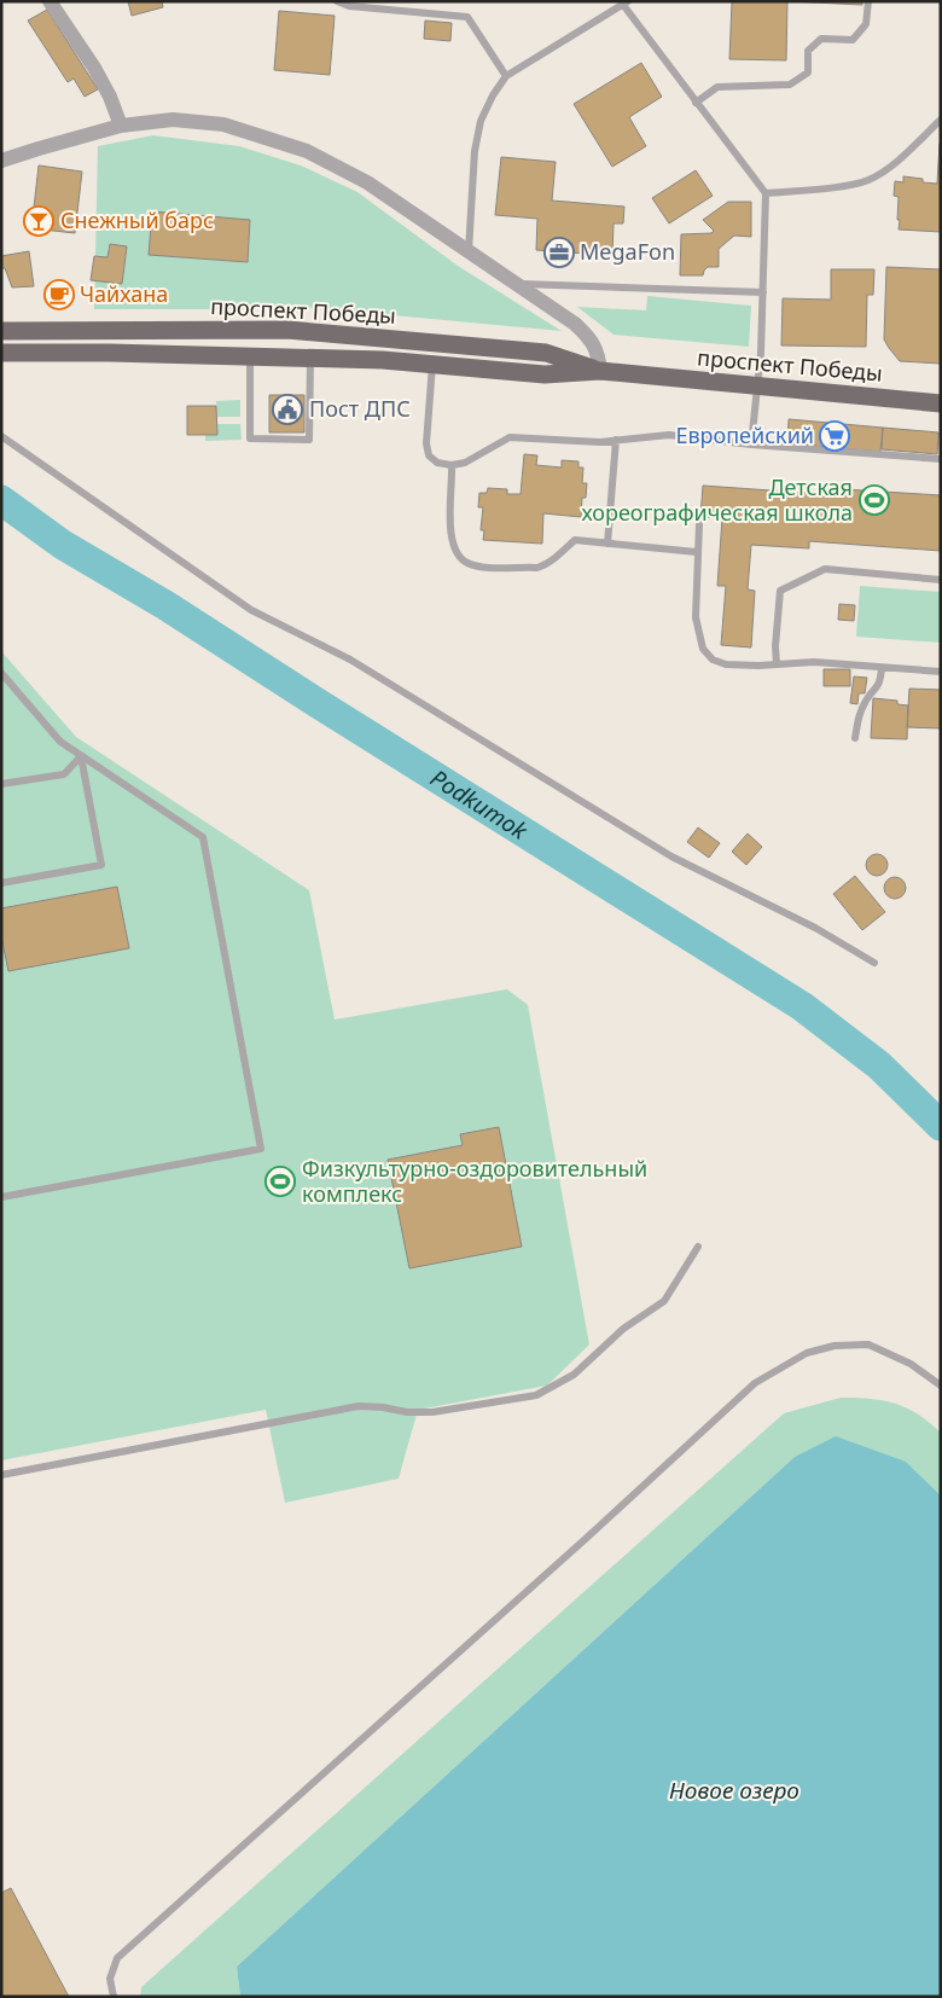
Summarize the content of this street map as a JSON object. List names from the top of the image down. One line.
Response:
{"streets":{"main road":["проспект Победы"]},"water":["Podkumok","Новое озеро"],"places":{"bar":["Снежный барс"],"office":["MegaFon"],"cafe":["Чайхана"],"public building":["Пост ДПС"],"supermarket":["Европейский"],"sports":["Детская хореографическая школа","Физкультурно-оздоровительный комплекс"]}}
